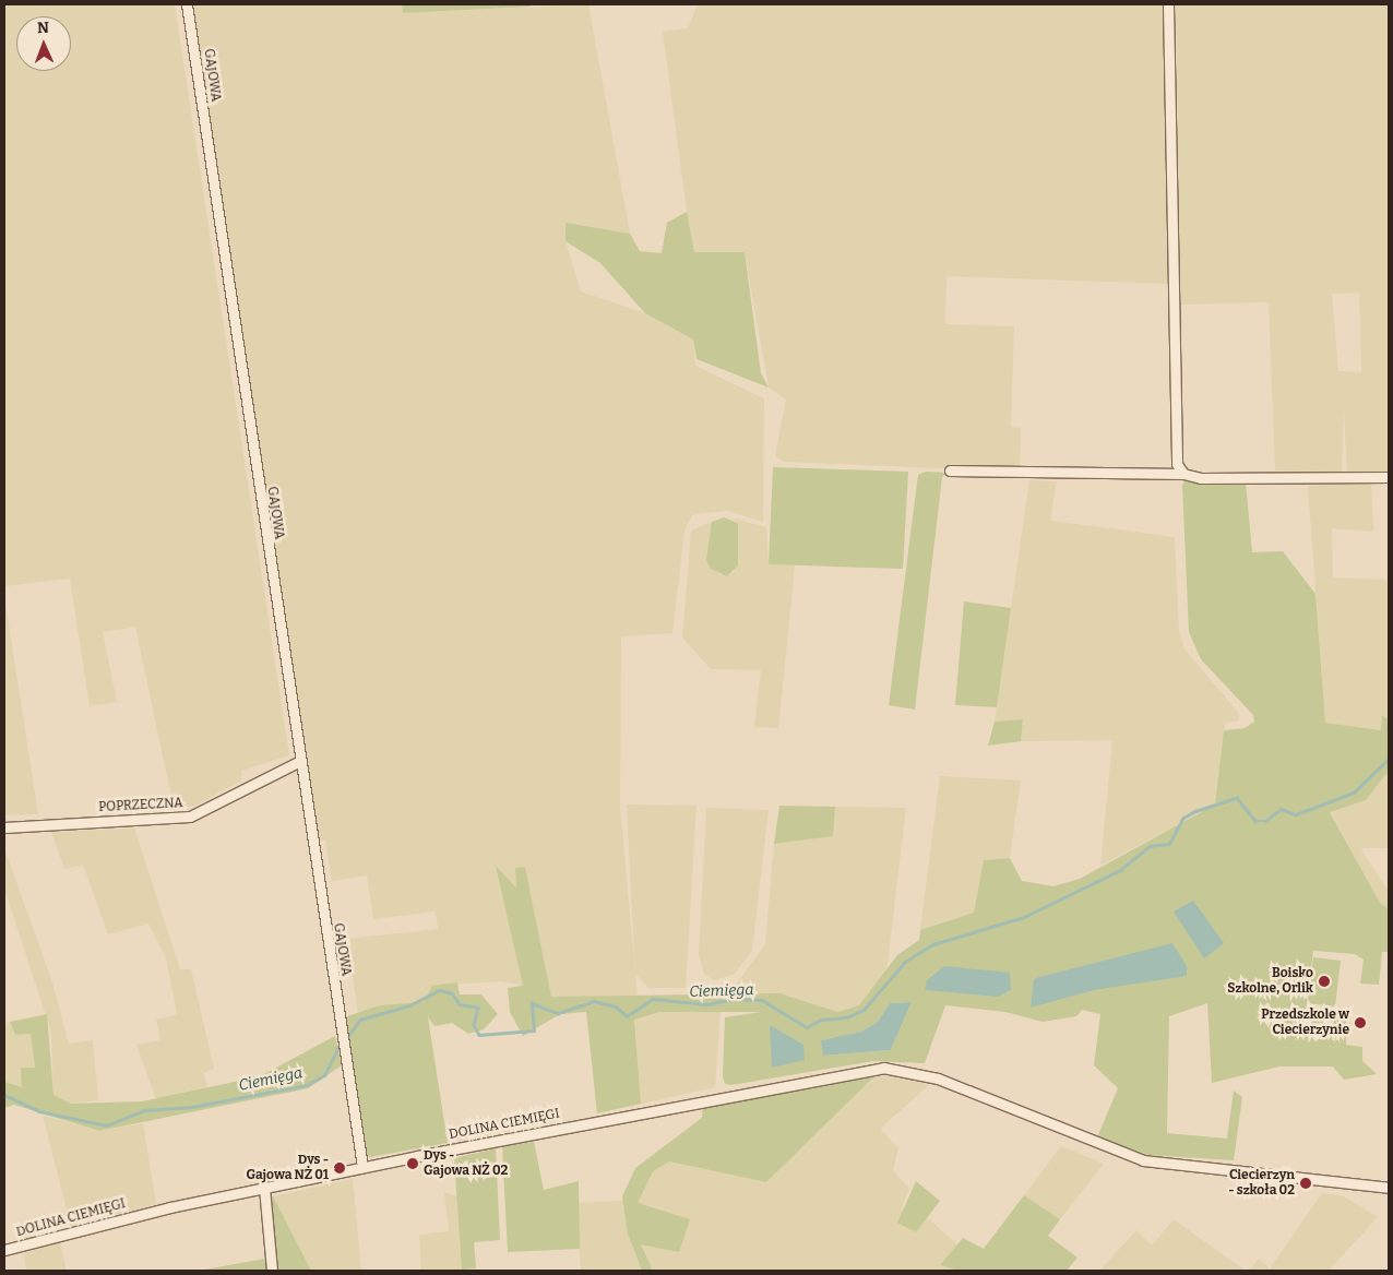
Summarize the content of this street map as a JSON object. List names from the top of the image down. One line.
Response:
{"streets":{"street":["GAJOWA","POPRZECZNA","DOLINA CIEMIĘGI"]},"crossings":[["GAJOWA","POPRZECZNA"],["GAJOWA","DOLINA CIEMIĘGI"]],"water":["Ciemięga"],"places":["Boisko Szkolne, Orlik","Przedszkole w Ciecierzynie","Dys - Gajowa NŻ 02","Dys - Gajowa NŻ 01","Ciecierzyn - szkoła 02"],"north":"top"}
